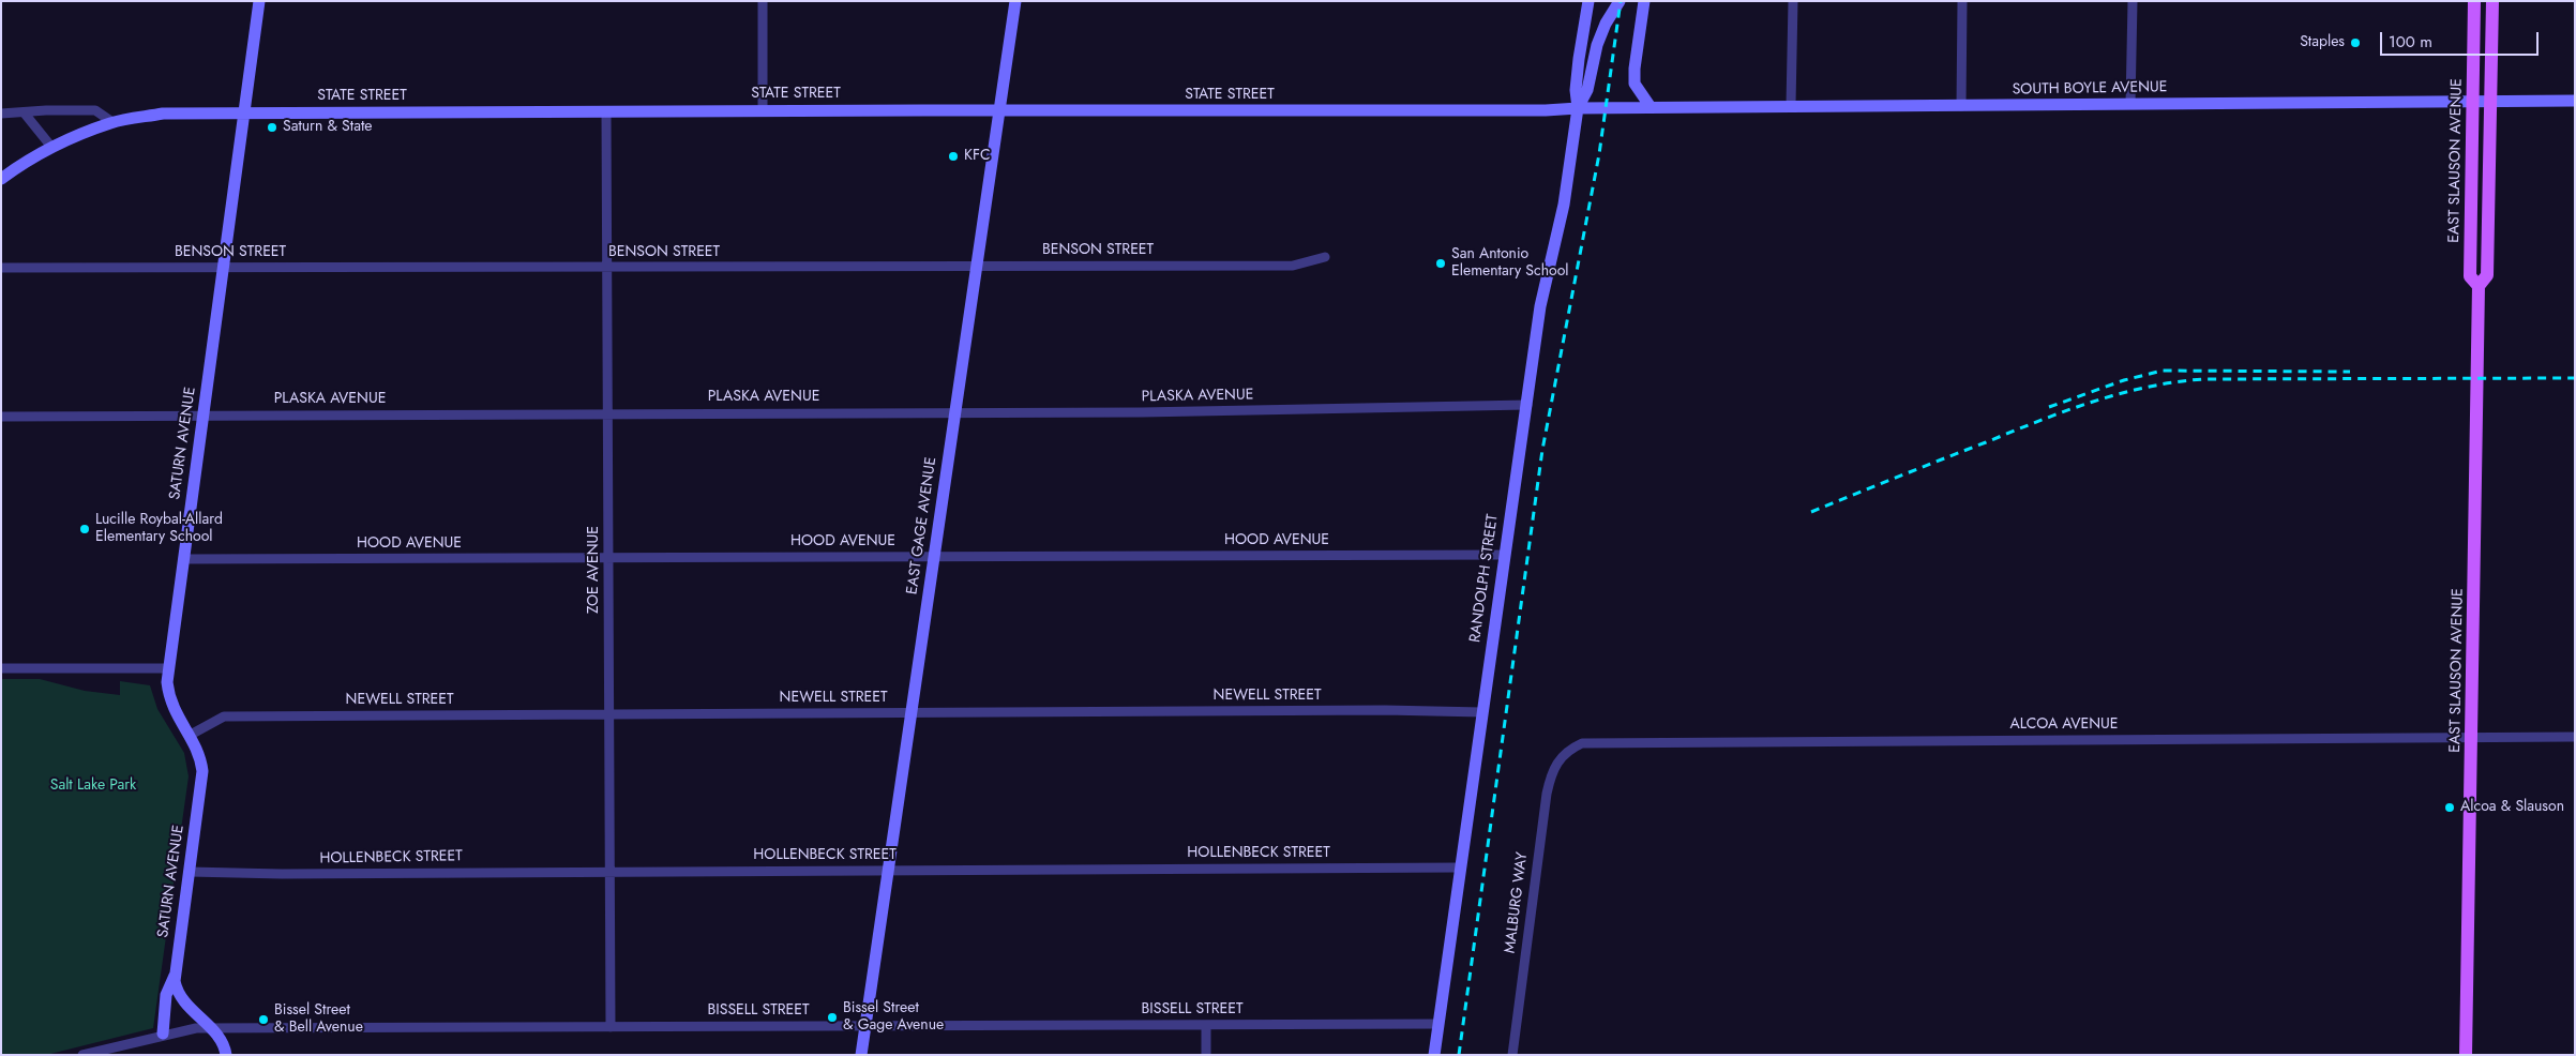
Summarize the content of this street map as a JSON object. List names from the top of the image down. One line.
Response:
{"streets":{"main road":["SOUTH BOYLE AVENUE","STATE STREET","EAST SLAUSON AVENUE","SATURN AVENUE","EAST GAGE AVENUE","RANDOLPH STREET"],"street":["BENSON STREET","PLASKA AVENUE","HOOD AVENUE","ZOE AVENUE","NEWELL STREET","ALCOA AVENUE","HOLLENBECK STREET","MALBURG WAY","BISSELL STREET"]},"crossings":[["SOUTH BOYLE AVENUE","STATE STREET"],["SOUTH BOYLE AVENUE","EAST SLAUSON AVENUE"],["STATE STREET","SATURN AVENUE"],["STATE STREET","EAST GAGE AVENUE"],["STATE STREET","ZOE AVENUE"],["STATE STREET","RANDOLPH STREET"],["EAST SLAUSON AVENUE","ALCOA AVENUE"],["BENSON STREET","SATURN AVENUE"],["BENSON STREET","EAST GAGE AVENUE"],["BENSON STREET","ZOE AVENUE"],["PLASKA AVENUE","SATURN AVENUE"],["PLASKA AVENUE","EAST GAGE AVENUE"],["PLASKA AVENUE","ZOE AVENUE"],["PLASKA AVENUE","RANDOLPH STREET"],["SATURN AVENUE","HOOD AVENUE"],["SATURN AVENUE","NEWELL STREET"],["SATURN AVENUE","HOLLENBECK STREET"],["SATURN AVENUE","BISSELL STREET"],["EAST GAGE AVENUE","HOOD AVENUE"],["EAST GAGE AVENUE","NEWELL STREET"],["EAST GAGE AVENUE","HOLLENBECK STREET"],["EAST GAGE AVENUE","BISSELL STREET"],["HOOD AVENUE","ZOE AVENUE"],["HOOD AVENUE","RANDOLPH STREET"],["ZOE AVENUE","NEWELL STREET"],["ZOE AVENUE","HOLLENBECK STREET"],["ZOE AVENUE","BISSELL STREET"],["RANDOLPH STREET","NEWELL STREET"],["RANDOLPH STREET","HOLLENBECK STREET"],["RANDOLPH STREET","BISSELL STREET"],["ALCOA AVENUE","MALBURG WAY"]],"parks":["Salt Lake Park"],"places":["Staples","Saturn & State","KFC","San Antonio Elementary School","Lucille Roybal-Allard Elementary School","Alcoa & Slauson","Bissel Street & Gage Avenue","Bissel Street & Bell Avenue"],"scale_bar":"100 m"}
